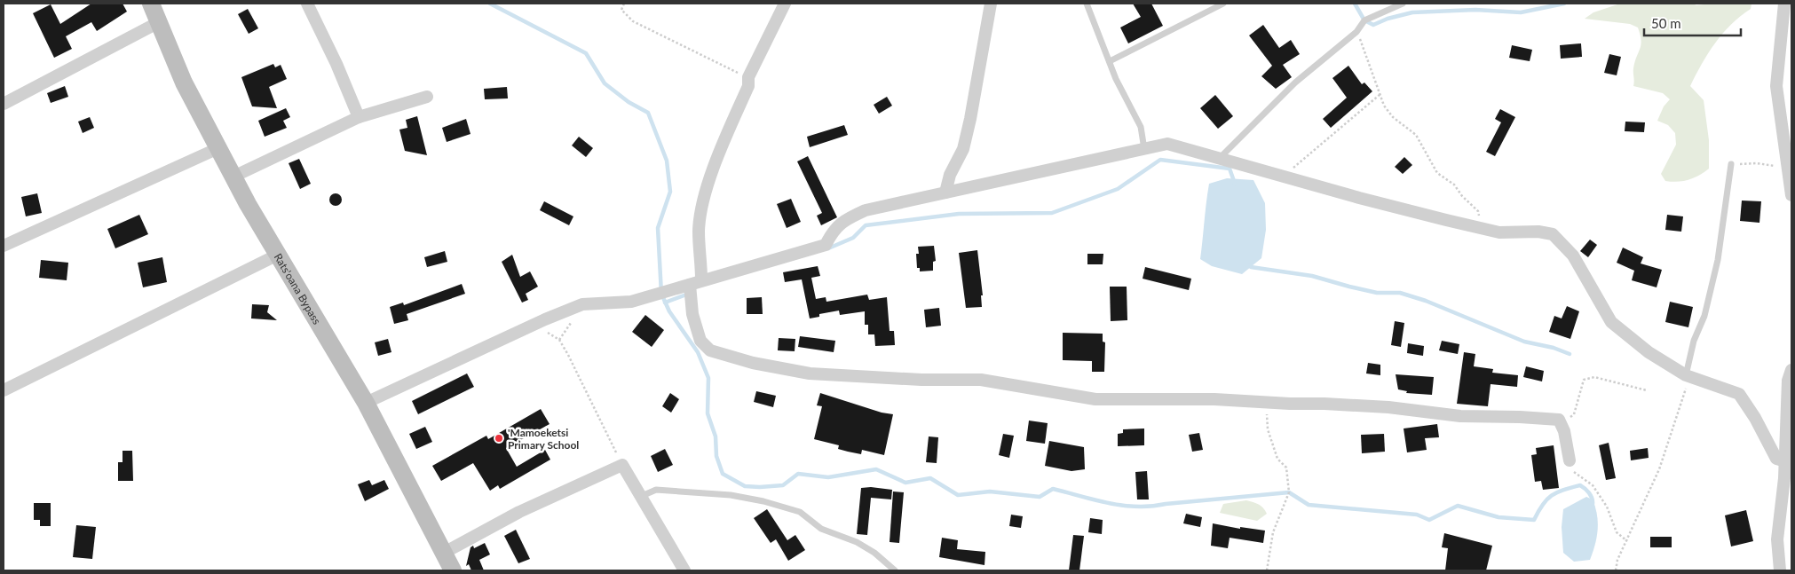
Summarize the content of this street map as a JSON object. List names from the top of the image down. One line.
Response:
{"streets":{"street":["Rats'oana Bypass"]},"places":["'Mamoeketsi Primary School"],"scale_bar":"50 m"}
